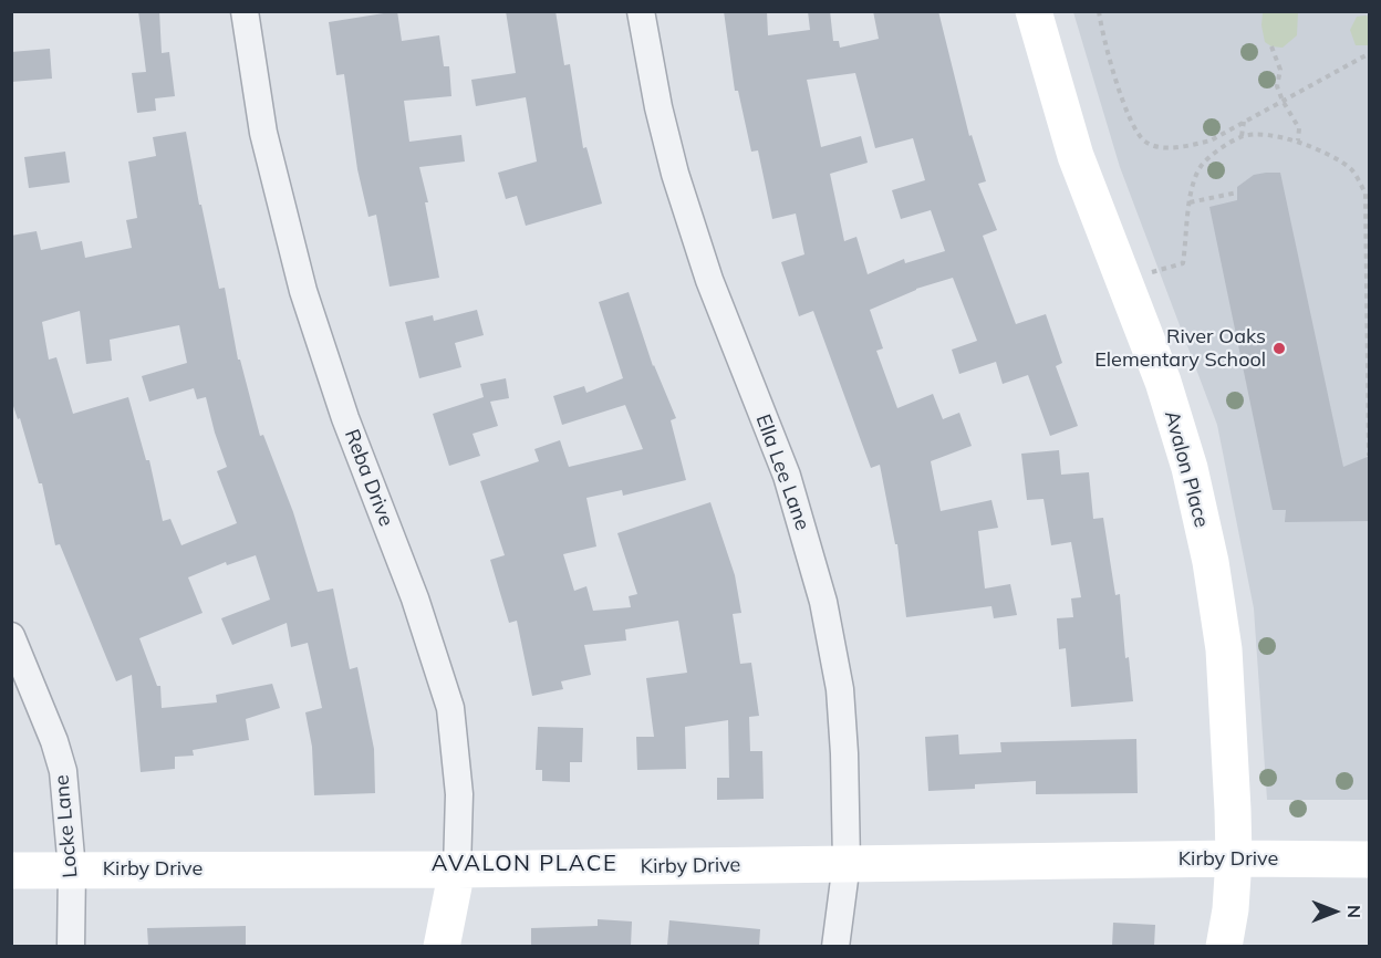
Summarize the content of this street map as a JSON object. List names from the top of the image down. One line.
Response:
{"streets":{"main road":["Avalon Place","Reba Drive","Kirby Drive"],"street":["Ella Lee Lane","Locke Lane"]},"crossings":[["Avalon Place","Kirby Drive"],["Ella Lee Lane","Kirby Drive"],["Reba Drive","Kirby Drive"],["Locke Lane","Kirby Drive"]],"districts":["AVALON PLACE"],"places":["River Oaks Elementary School"],"north":"right"}
